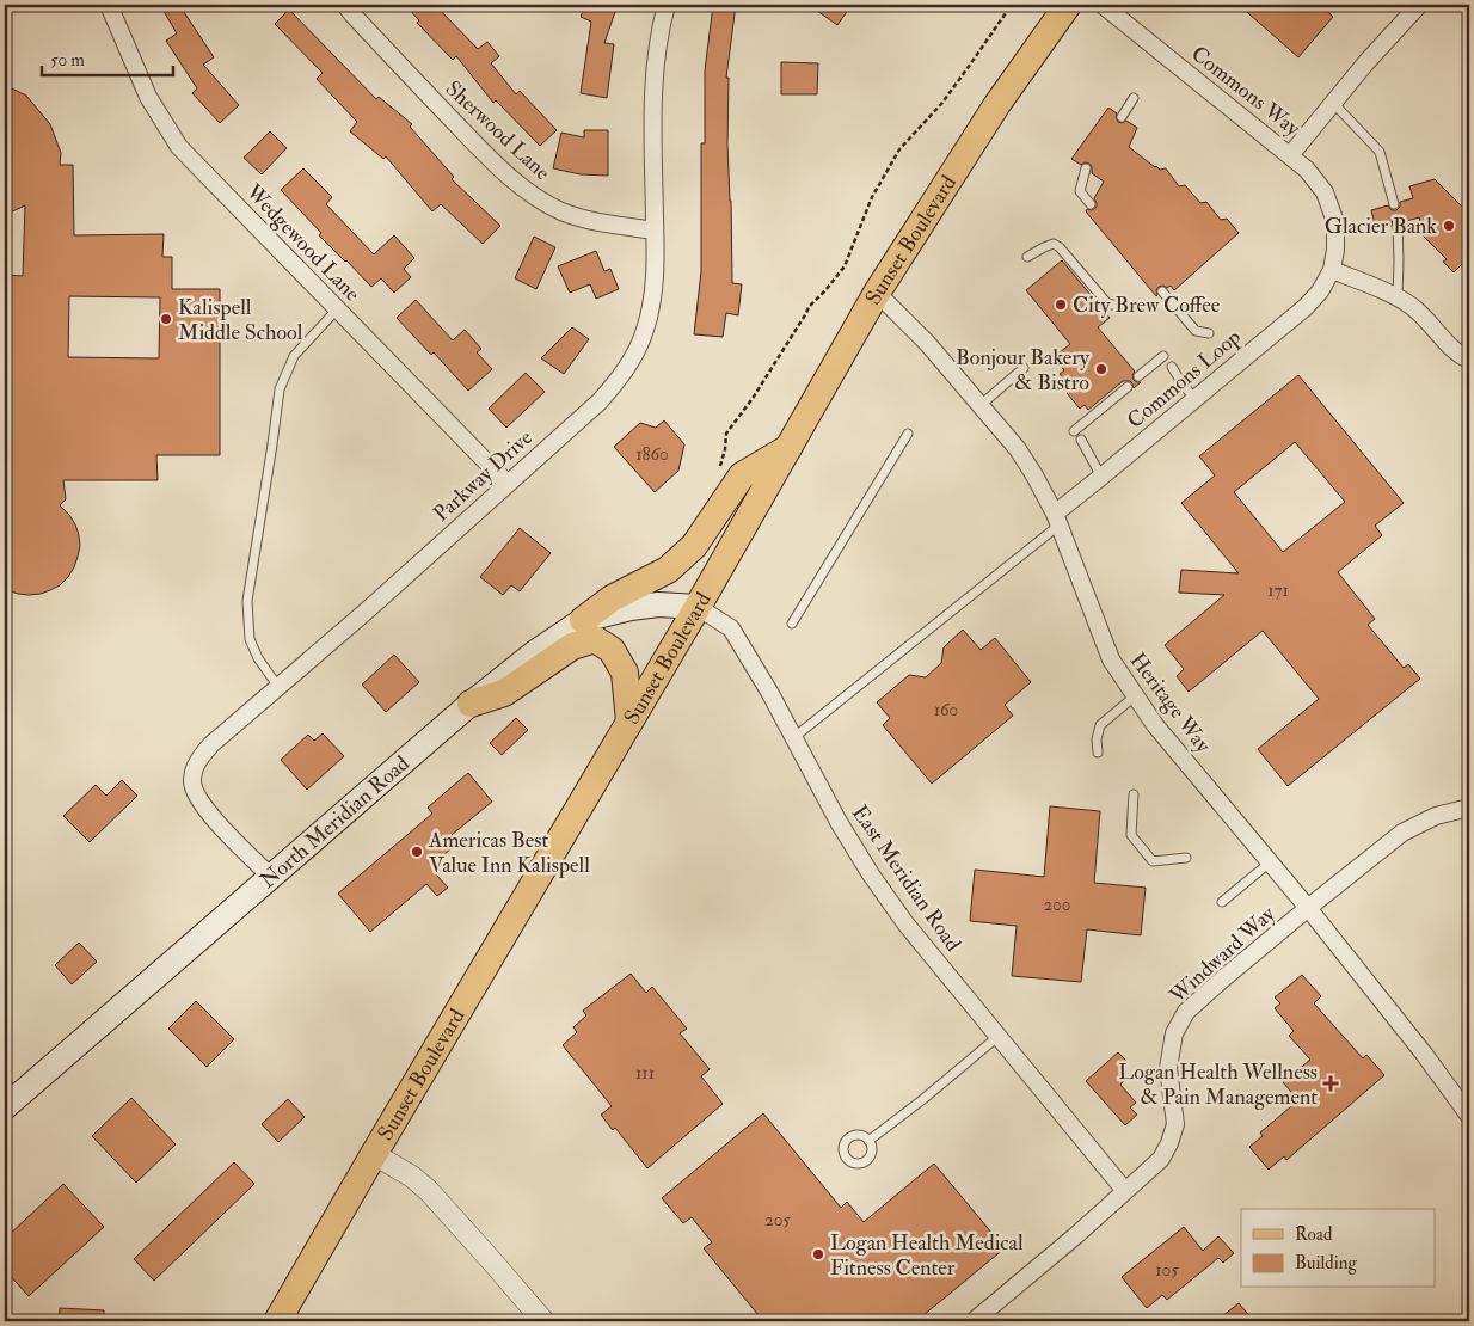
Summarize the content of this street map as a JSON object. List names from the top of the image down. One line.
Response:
{"streets":{"main road":["Sunset Boulevard","North Meridian Road"],"street":["Commons Way","Sherwood Lane","Wedgewood Lane","Commons Loop","Parkway Drive","Heritage Way","East Meridian Road","Windward Way"]},"crossings":[["Commons Way","Commons Loop"],["Sherwood Lane","Parkway Drive"],["Sunset Boulevard","Heritage Way"],["Sunset Boulevard","North Meridian Road"],["Sunset Boulevard","East Meridian Road"],["Wedgewood Lane","Parkway Drive"],["Commons Loop","Heritage Way"],["Parkway Drive","North Meridian Road"],["Heritage Way","Windward Way"],["North Meridian Road","East Meridian Road"],["East Meridian Road","Windward Way"]],"places":{"other":["Glacier Bank","City Brew Coffee","Kalispell Middle School","Bonjour Bakery & Bistro","Americas Best Value Inn Kalispell","Logan Health Medical Fitness Center"],"health":["Logan Health Wellness & Pain Management"]},"house_numbers":["1860","171","160","200","111","205","105"],"legend":["Road","Building"],"scale_bar":"50 m"}
